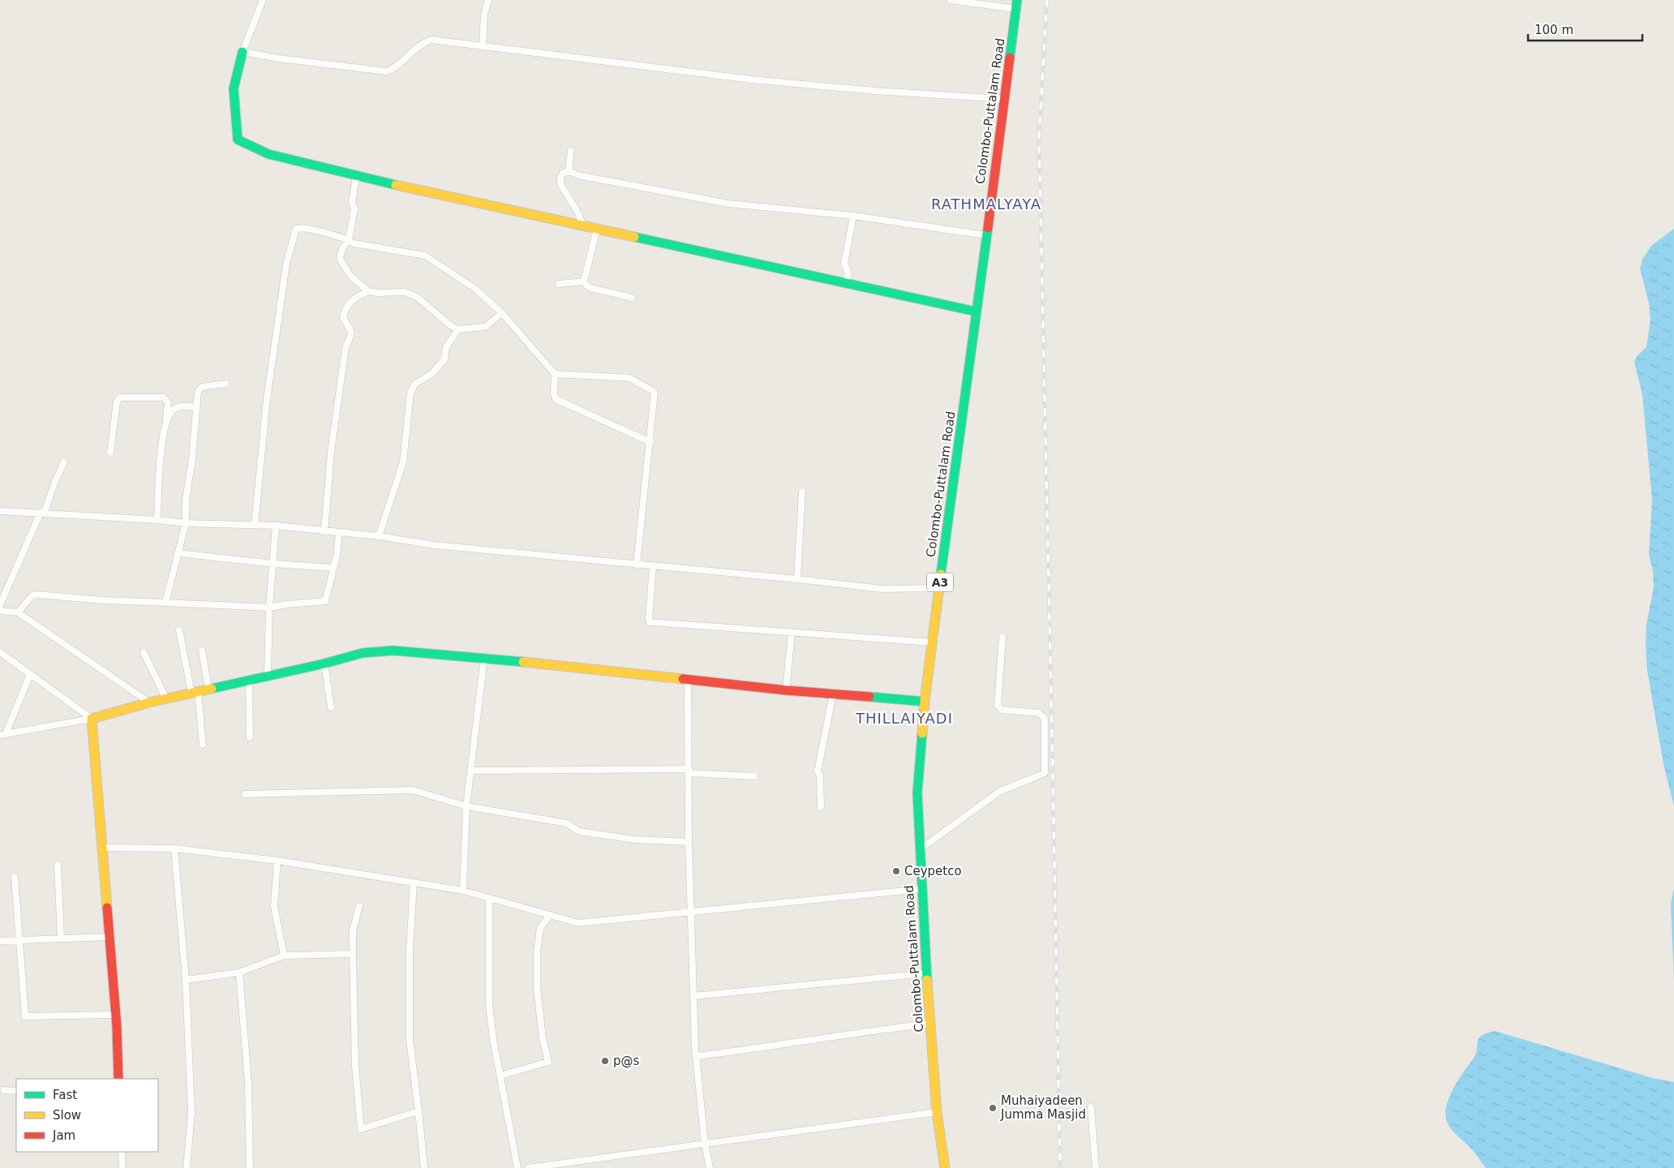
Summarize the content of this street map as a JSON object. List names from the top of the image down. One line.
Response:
{"streets":{"main road":["Colombo-Puttalam Road","A3"]},"districts":["RATHMALYAYA","THILLAIYADI"],"places":["Ceypetco","p@s","Muhaiyadeen Jumma Masjid"],"legend":["Fast","Slow","Jam"],"scale_bar":"100 m"}
